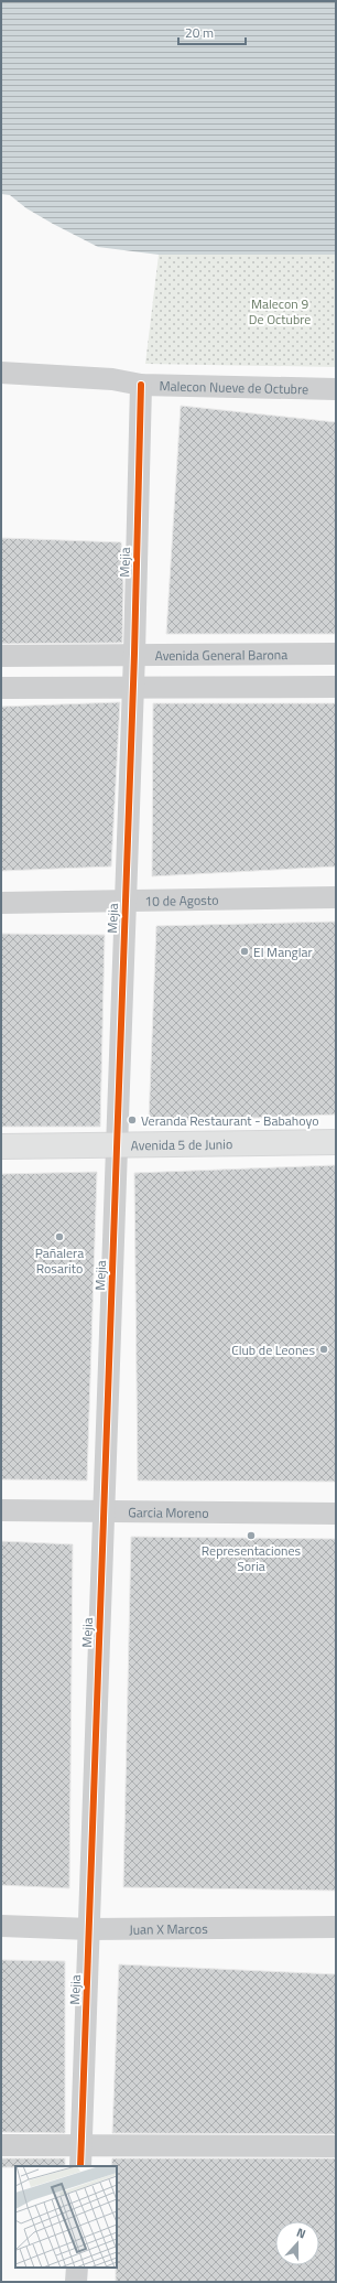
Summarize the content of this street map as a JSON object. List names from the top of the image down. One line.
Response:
{"streets":{"main road":["Avenida 5 de Junio"],"street":["Malecon Nueve de Octubre","Mejia","Avenida General Barona","10 de Agosto","Garcia Moreno","Juan X Marcos"]},"crossings":[["Malecon Nueve de Octubre","Mejia"],["Mejia","Avenida General Barona"],["Mejia","10 de Agosto"],["Mejia","Avenida 5 de Junio"],["Mejia","Garcia Moreno"],["Mejia","Juan X Marcos"]],"parks":["Malecon 9 De Octubre"],"places":["El Manglar","Veranda Restaurant - Babahoyo","Pañalera Rosarito","Club de Leones","Representaciones Soria"],"scale_bar":"20 m","north":"top"}
